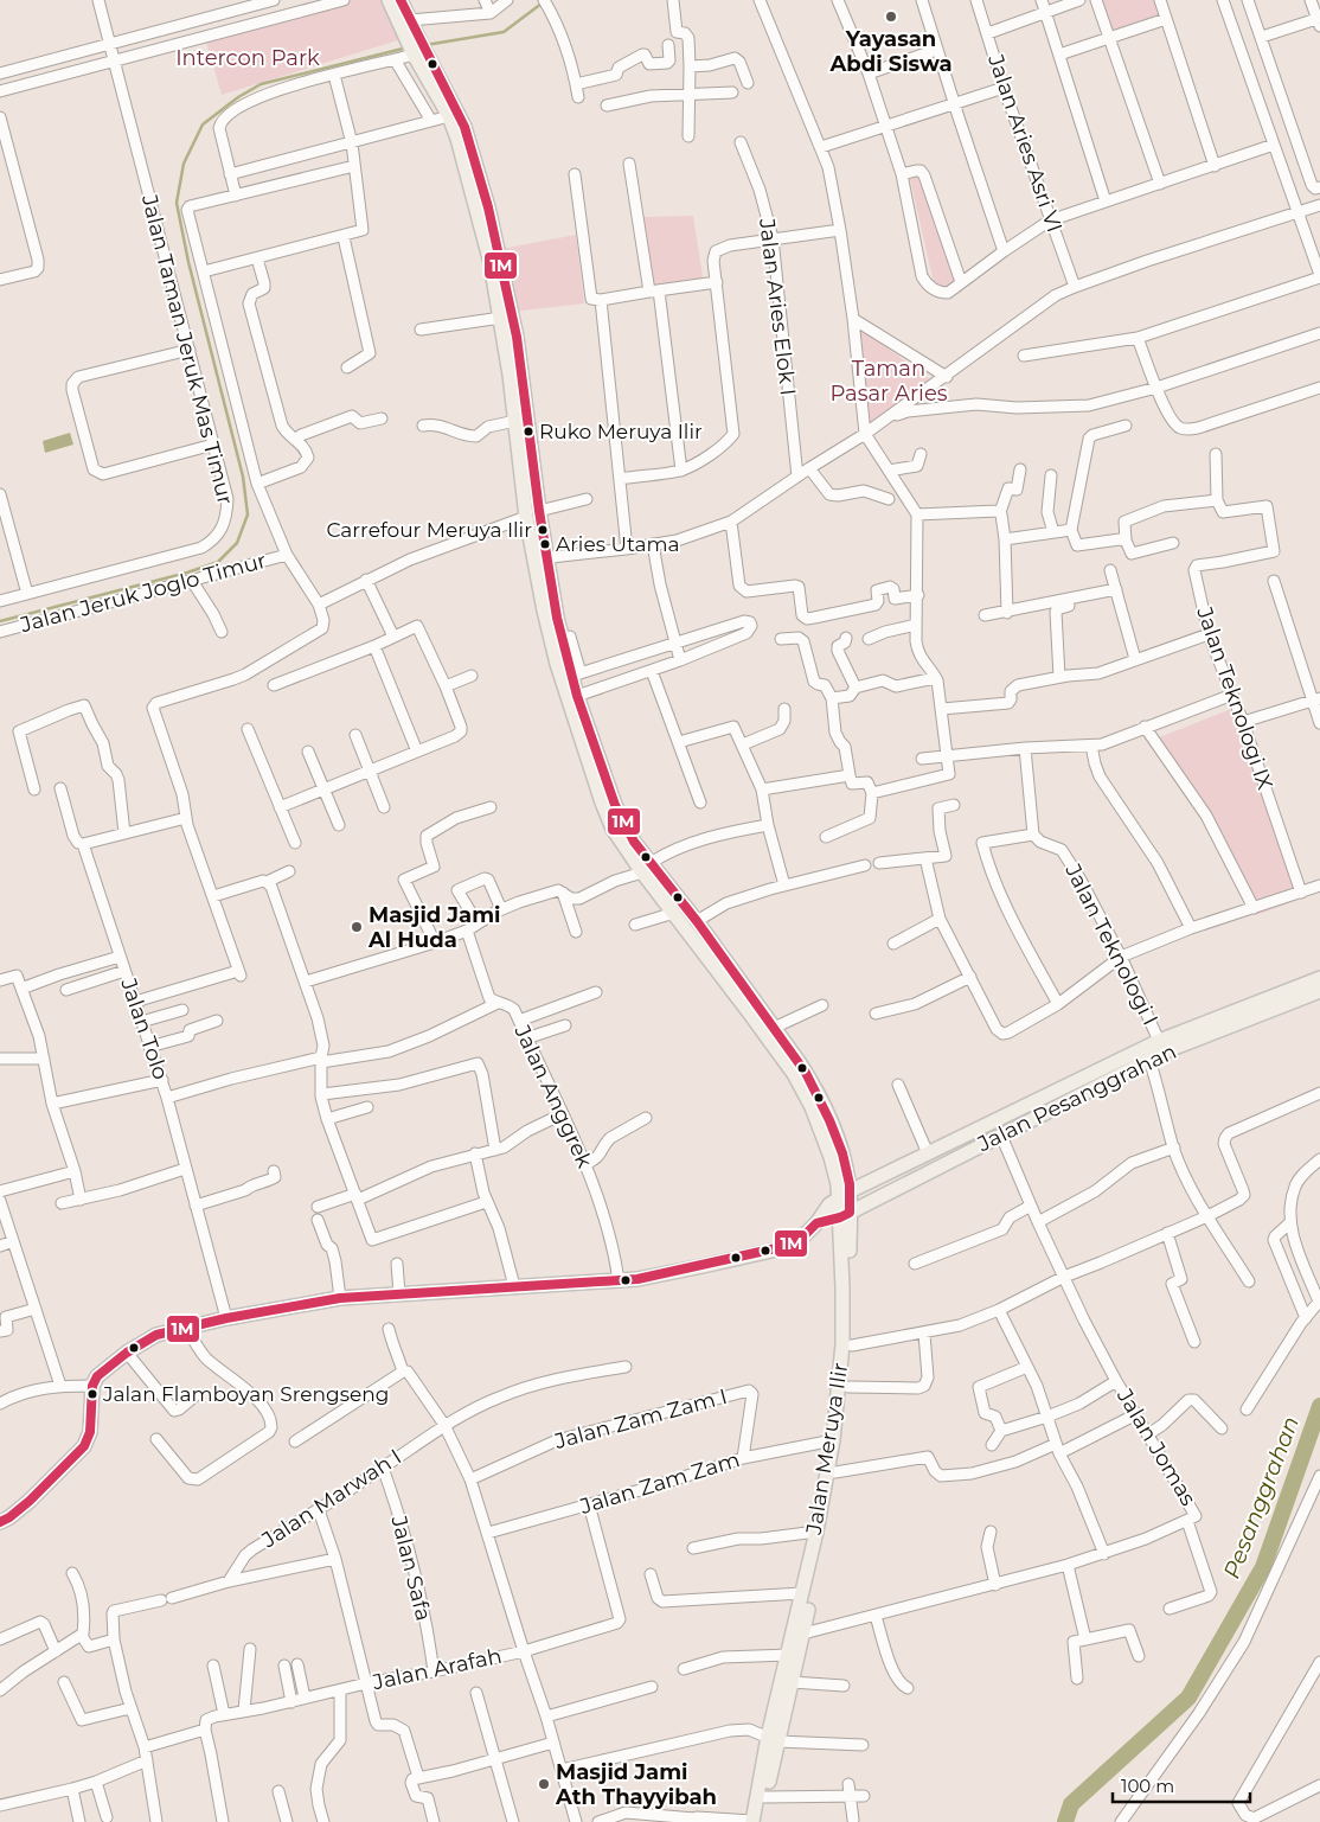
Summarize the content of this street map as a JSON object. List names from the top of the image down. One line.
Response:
{"streets":{"main road":["Jalan Pesanggrahan","Jalan Meruya Ilir"],"street":["Jalan Aries Asri VI","Jalan Aries Elok I","Jalan Taman Jeruk Mas Timur","Jalan Jeruk Joglo Timur","Jalan Teknologi IX","Jalan Teknologi I","Jalan Tolo","Jalan Anggrek","Jalan Zam Zam I","Jalan Jomas","Jalan Zam Zam","Jalan Marwah I","Jalan Safa","Jalan Arafah"]},"crossings":[["Jalan Teknologi I","Jalan Pesanggrahan"],["Jalan Pesanggrahan","Jalan Jomas"],["Jalan Pesanggrahan","Jalan Meruya Ilir"],["Jalan Zam Zam I","Jalan Zam Zam"],["Jalan Jomas","Jalan Meruya Ilir"],["Jalan Meruya Ilir","Jalan Zam Zam"],["Jalan Zam Zam","Jalan Arafah"],["Jalan Marwah I","Jalan Safa"],["Jalan Safa","Jalan Arafah"]],"water":["Pesanggrahan"],"parks":["Intercon Park","Taman Pasar Aries"],"places":["Yayasan Abdi Siswa","Ruko Meruya Ilir","Carrefour Meruya Ilir","Aries Utama","Masjid Jami Al Huda","Jalan Flamboyan Srengseng","Masjid Jami Ath Thayyibah"],"lines":["transit line 1M"],"scale_bar":"100 m"}
